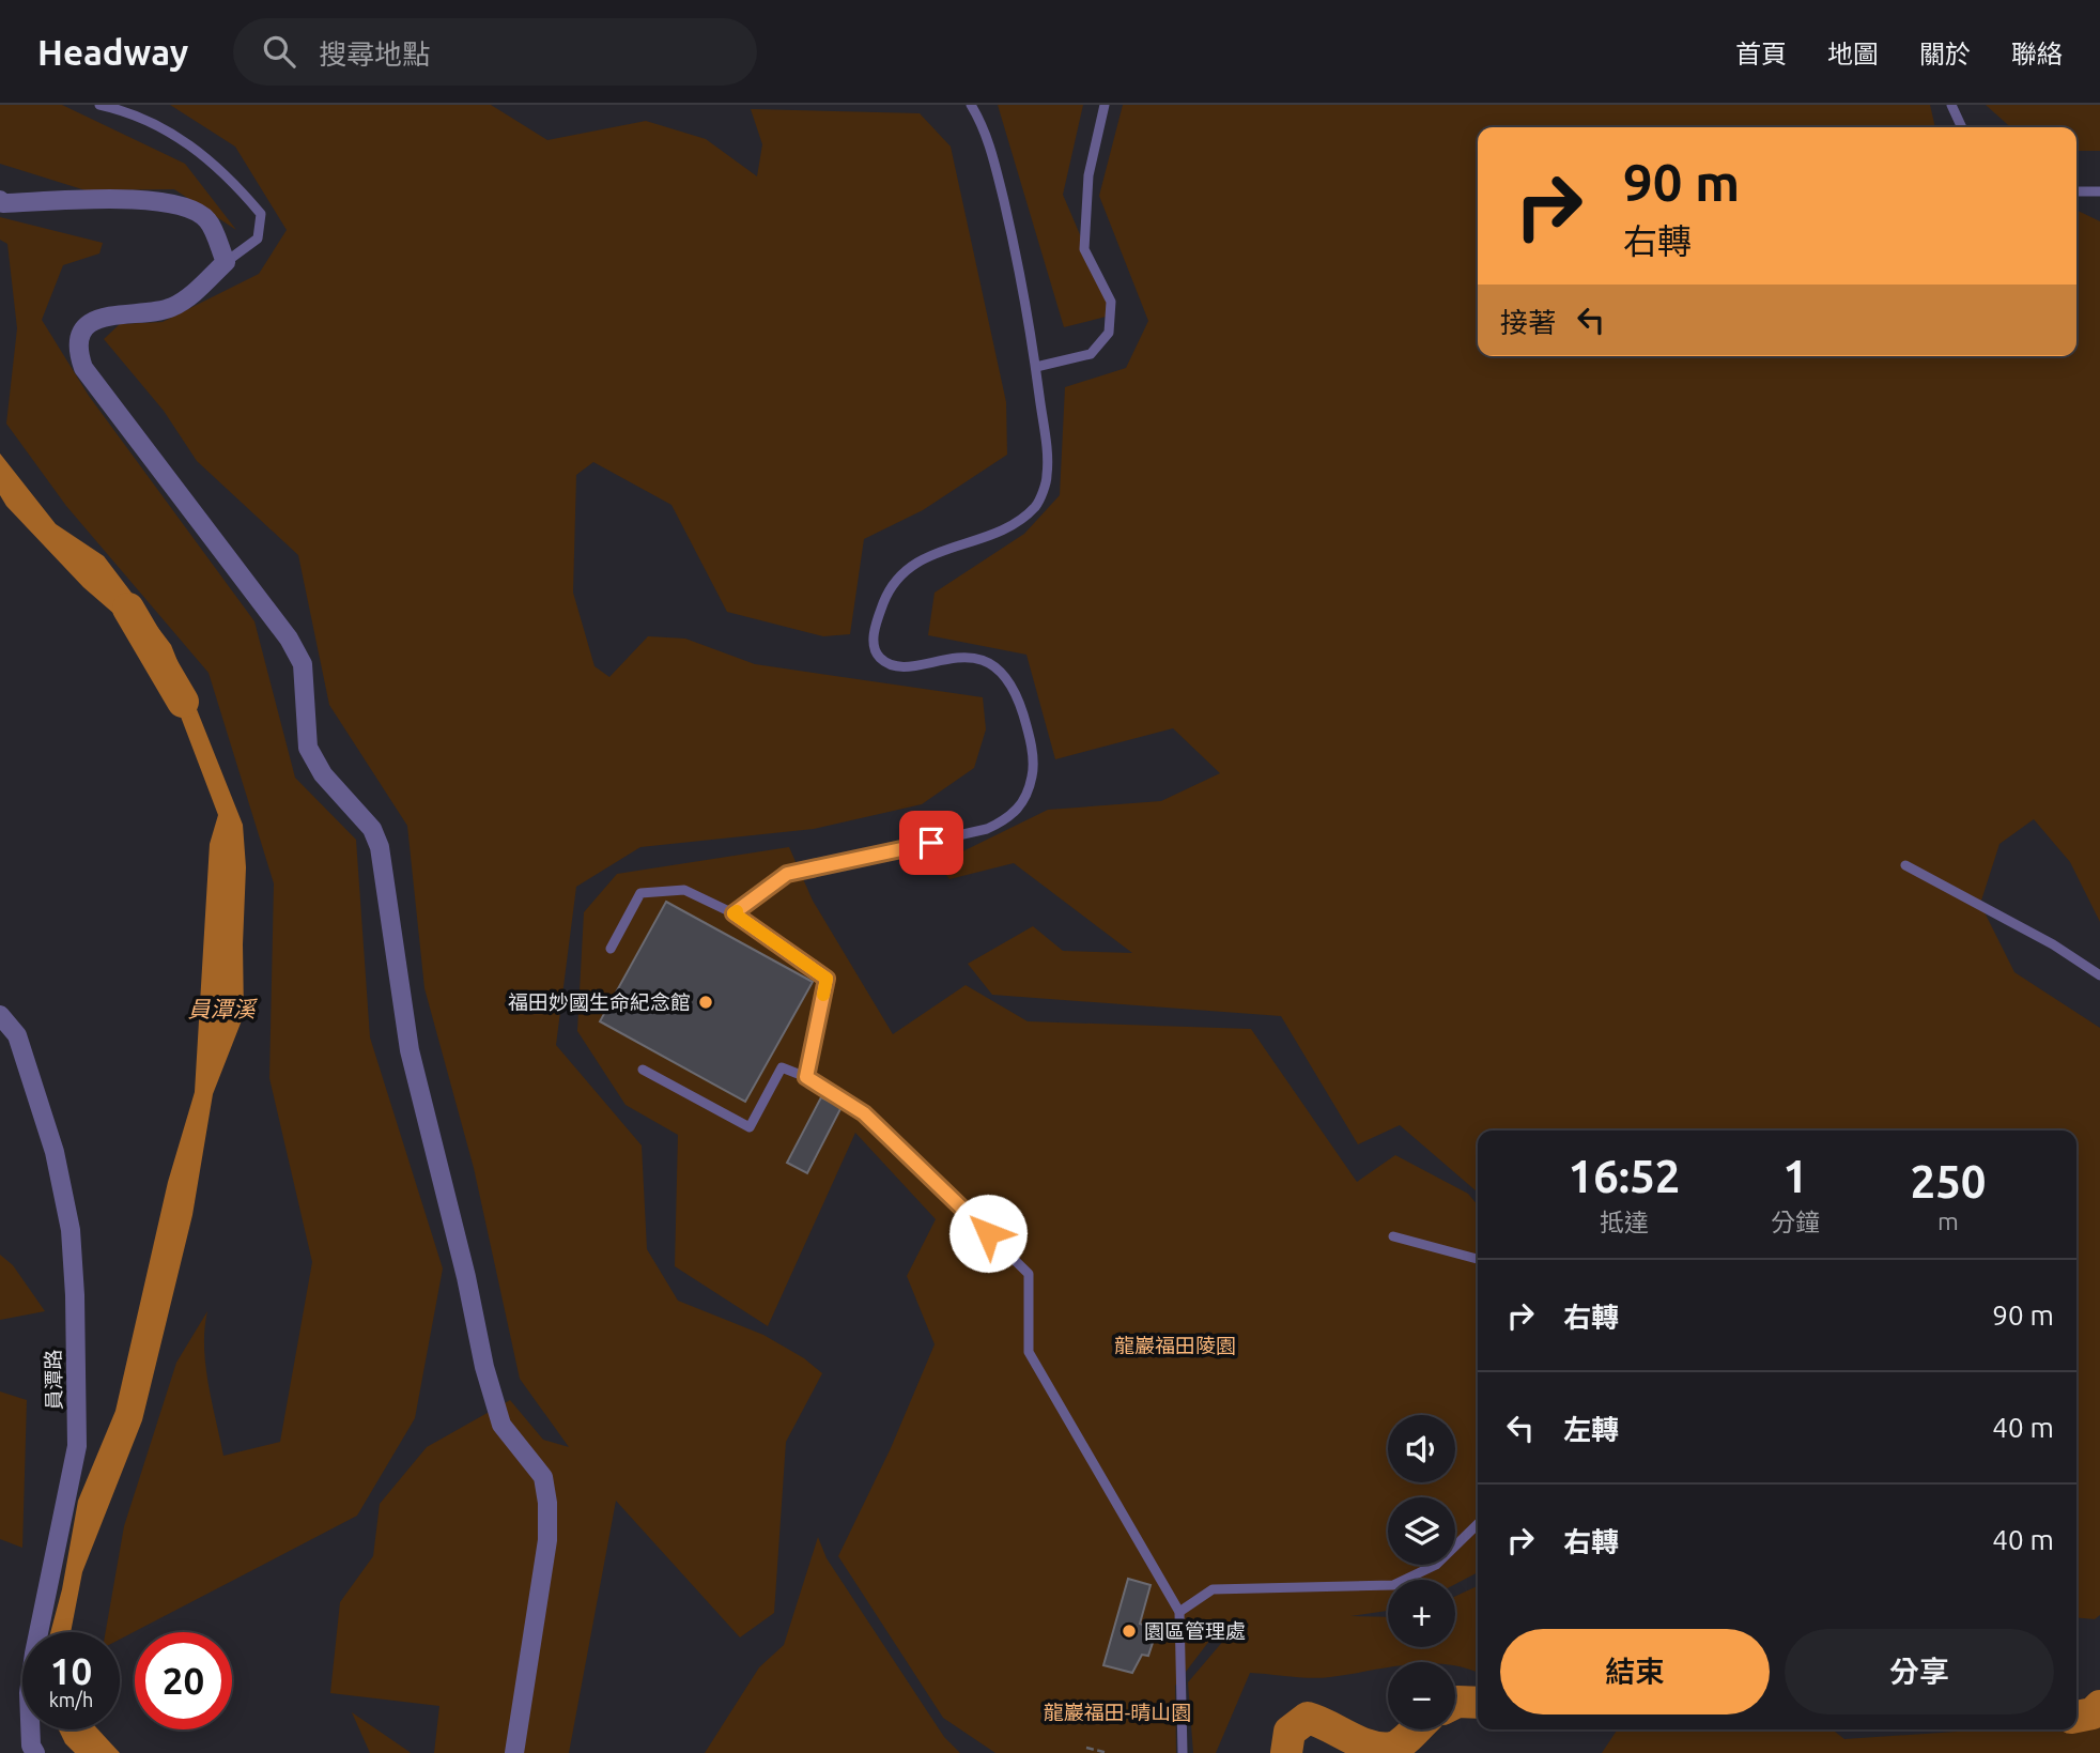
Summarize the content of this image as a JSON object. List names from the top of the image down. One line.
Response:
{"streets":{"street":["員潭路"]},"water":["員潭溪"],"parks":["龍巖福田陵園","龍巖福田-晴山園"],"places":["福田妙國生命紀念館","園區管理處"],"page":{"header":"Headway","search":"搜尋地點","nav":["首頁","地圖","關於","聯絡"],"turn":["90 m","右轉"],"then":"接著","eta":["16:52","抵達","1","分鐘","250","m"],"list":[{"name":"右轉","value":"90 m"},{"name":"左轉","value":"40 m"},{"name":"右轉","value":"40 m"}],"map_buttons":["+","−"],"buttons":["結束","分享"],"speed":"10 km/h","limit":"20"}}
